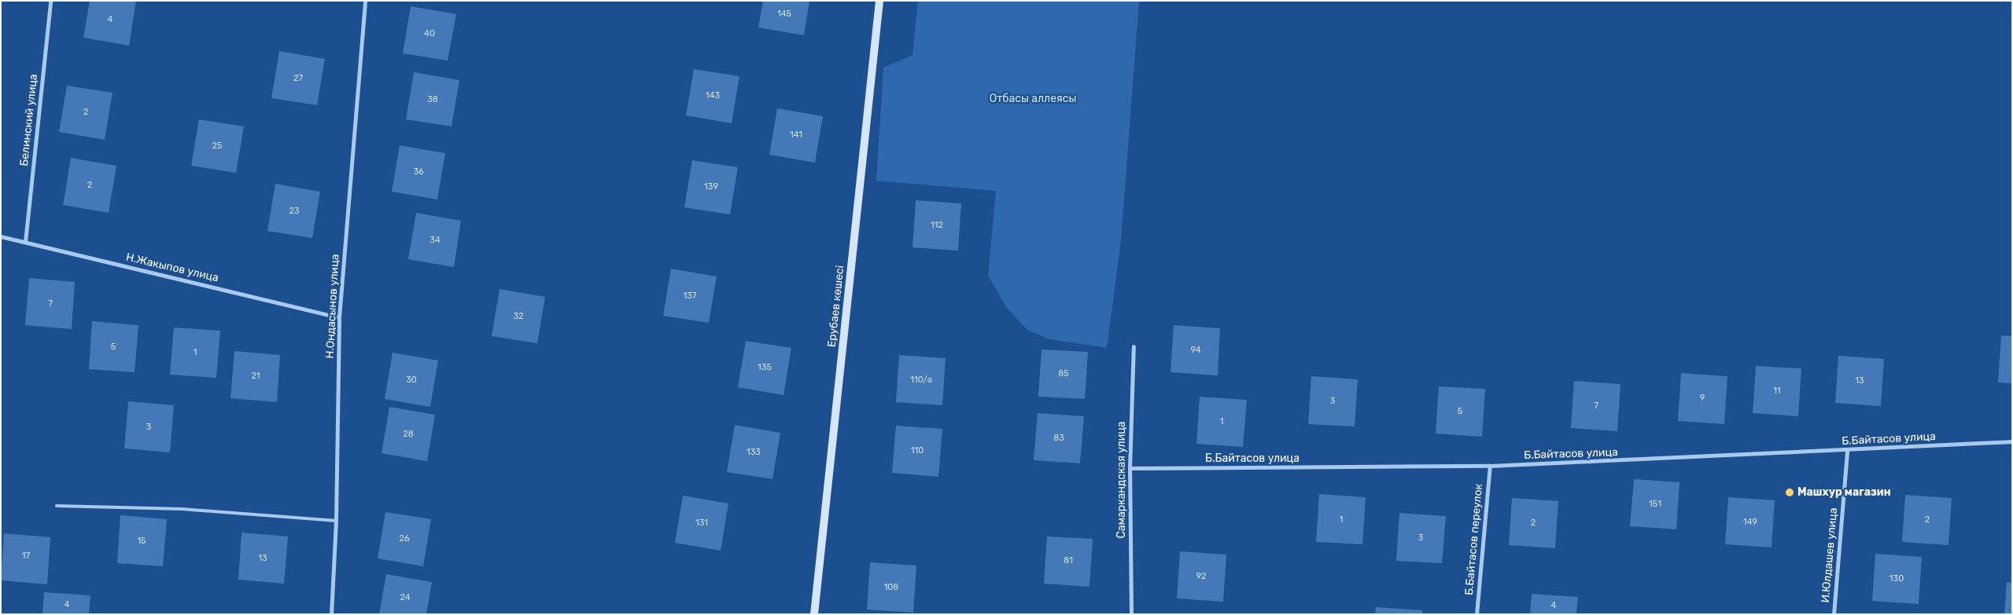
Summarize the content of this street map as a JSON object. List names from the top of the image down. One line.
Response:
{"streets":{"main road":["Ерубаев көшесі"],"street":["Белинский улица","Н.Жакыпов улица","Н.Ондасынов улица","Б.Байтасов улица","Самаркандская улица","Б.Байтасов переулок","И.Юлдашев улица"]},"crossings":[["Белинский улица","Н.Жакыпов улица"],["Н.Жакыпов улица","Н.Ондасынов улица"],["Б.Байтасов улица","Самаркандская улица"],["Б.Байтасов улица","Б.Байтасов переулок"],["Б.Байтасов улица","И.Юлдашев улица"]],"parks":["Отбасы аллеясы"],"places":["Машхур магазин"],"house_numbers":["145","4","40","27","143","38","2","141","25","36","2","139","23","112","34","137","7","32","5","94","1","135","85","21","30","110/а","13","11","9","3","7","5","1","3","28","83","110","133","151","1","2","149","131","2","3","26","15","17","13","81","92","130","108","24","4","4"]}
